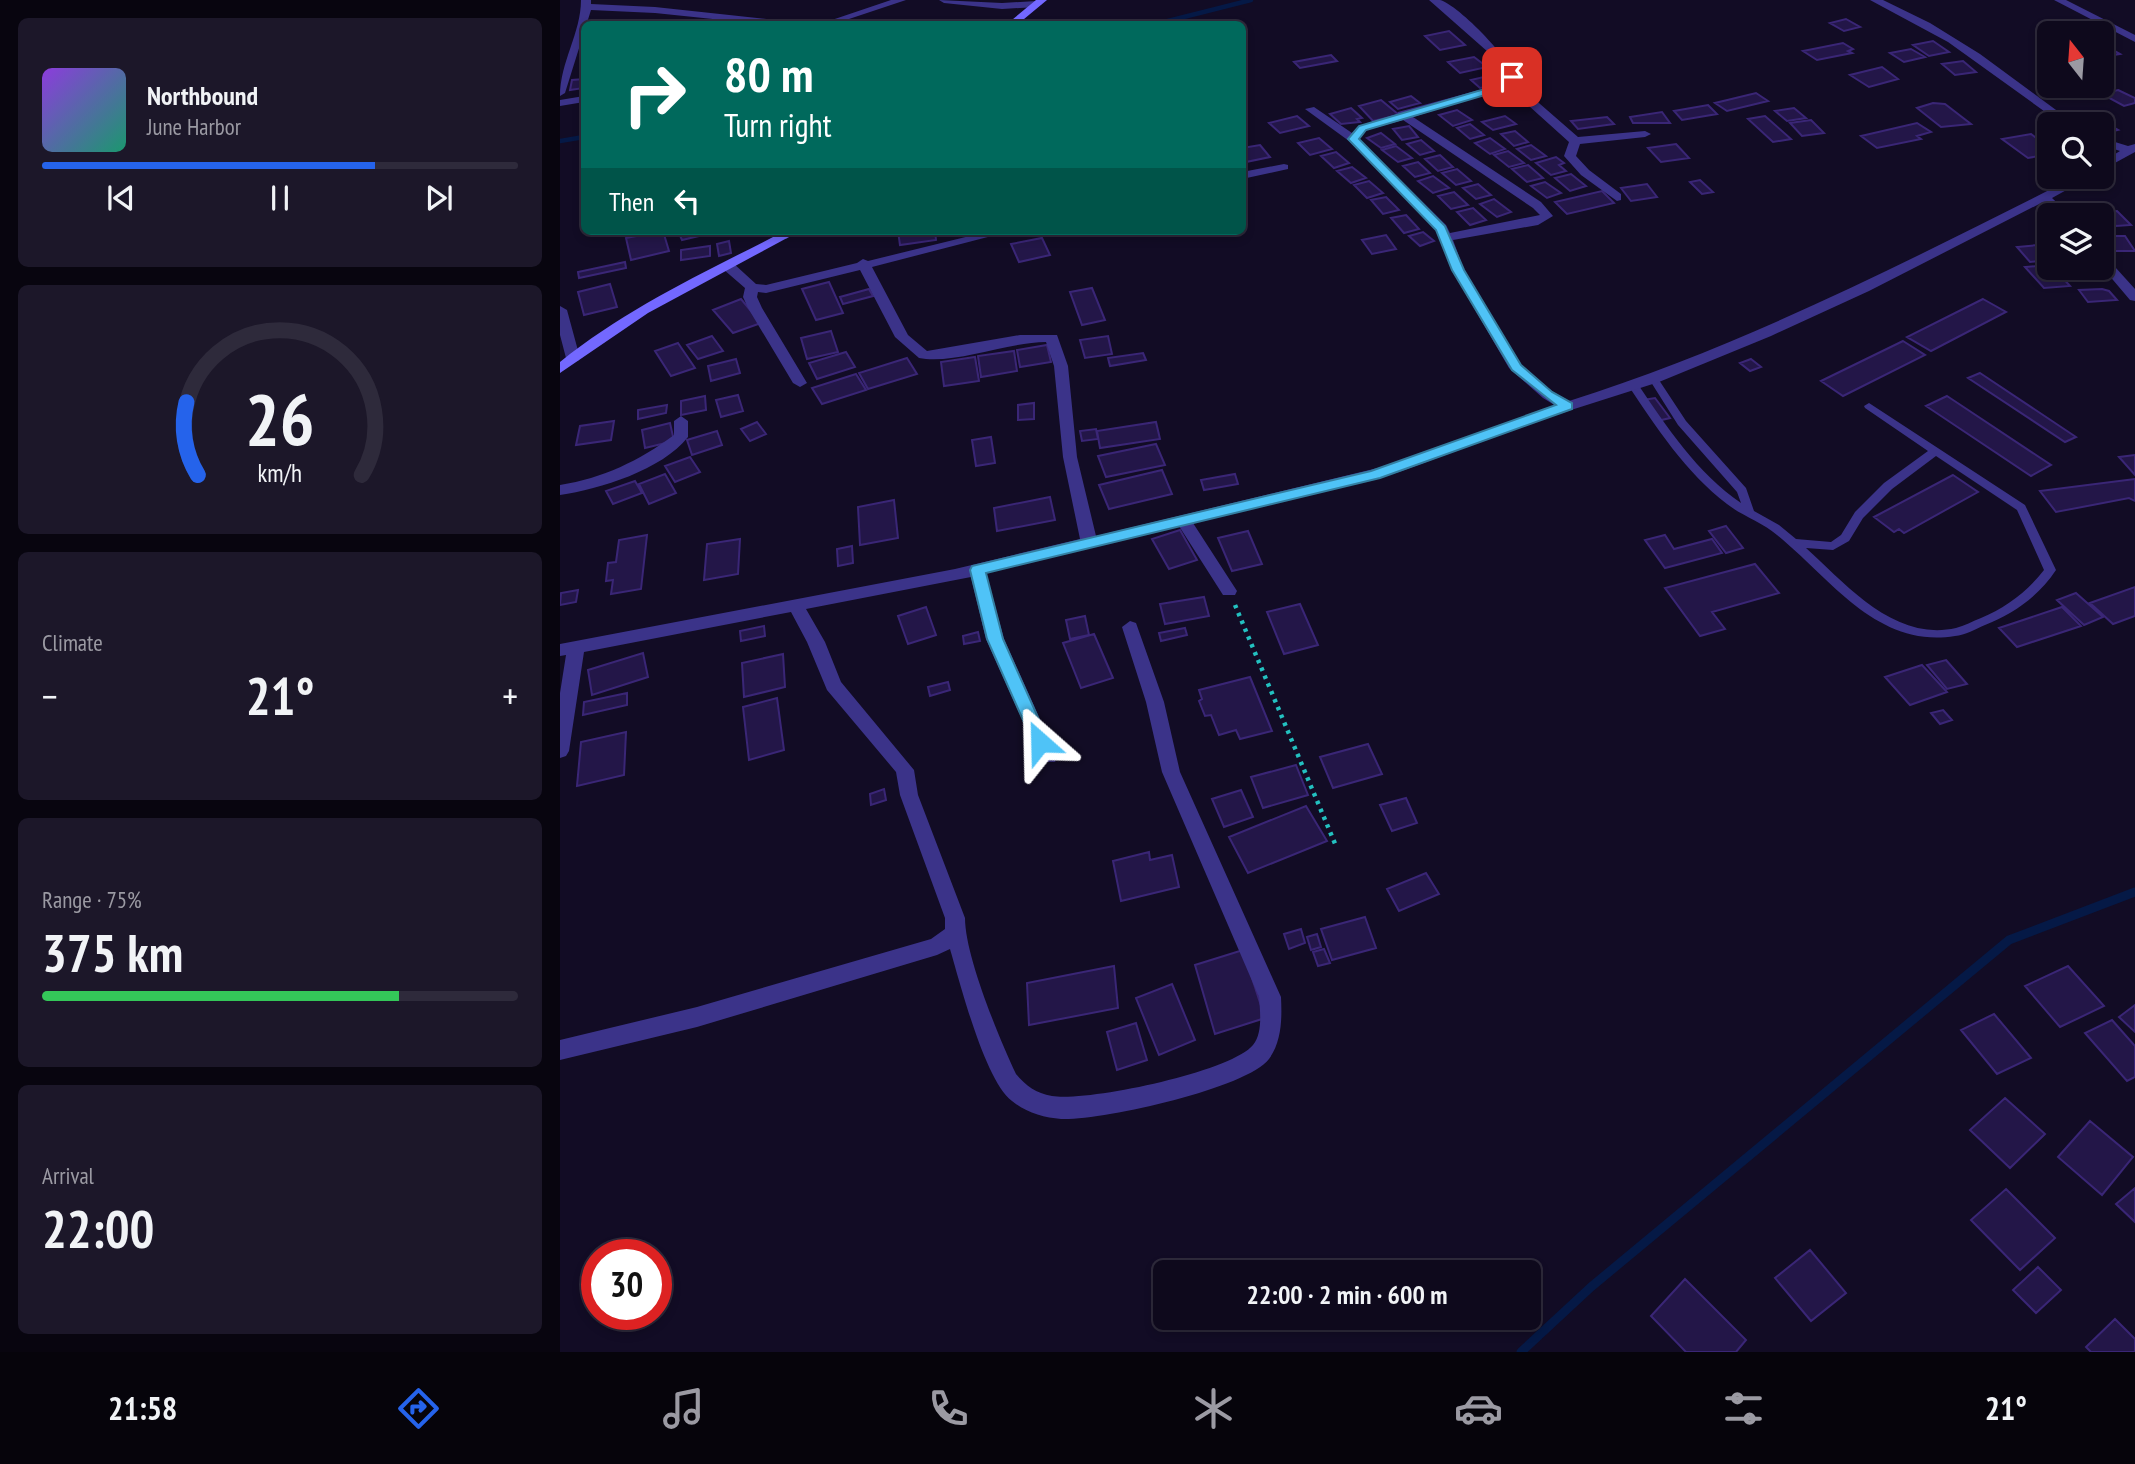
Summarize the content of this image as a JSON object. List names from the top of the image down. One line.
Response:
{"north":"top","page":{"turn":["80 m","Turn right"],"song":["Northbound","June Harbor"],"then":"Then","tile":["Climate",["Range · 75%","375 km"],["Arrival","22:00"]],"heat":["−","21°","+"],"limit":"30","trip":"22:00 · 2 min · 600 m","tabs":["21:58","21°"],"gauge":["26","km/h"]}}
